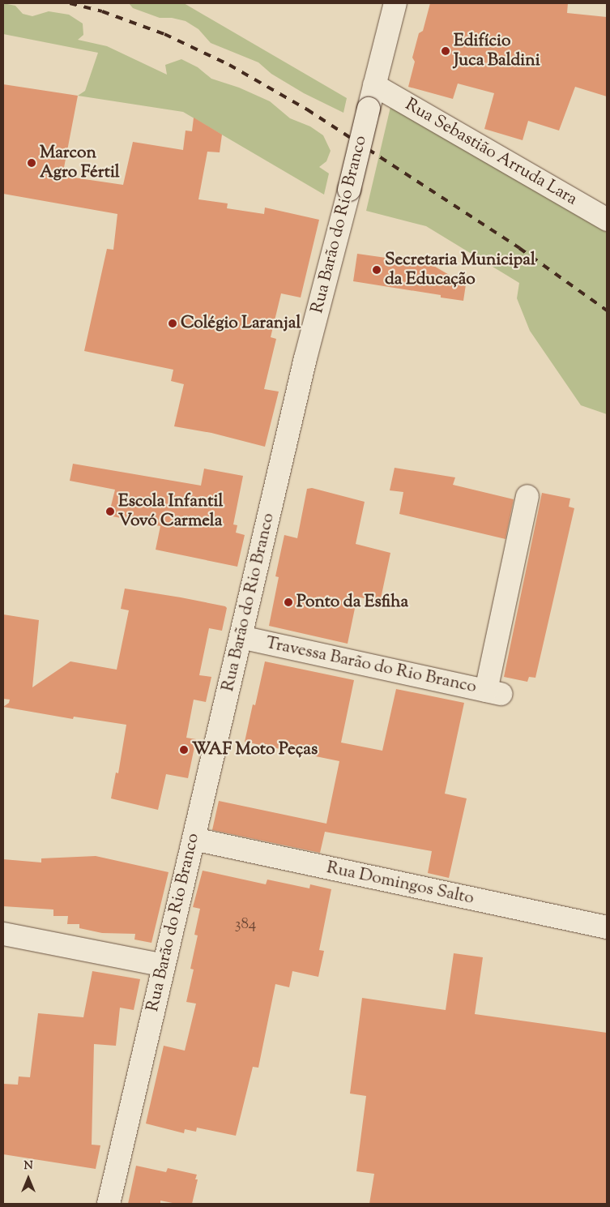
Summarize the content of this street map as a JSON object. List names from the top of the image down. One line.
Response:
{"streets":{"street":["Rua Sebastião Arruda Lara","Rua Barão do Rio Branco","Travessa Barão do Rio Branco","Rua Domingos Salto"]},"crossings":[["Rua Sebastião Arruda Lara","Rua Barão do Rio Branco"],["Rua Barão do Rio Branco","Travessa Barão do Rio Branco"],["Rua Barão do Rio Branco","Rua Domingos Salto"]],"places":["Edifício Juca Baldini","Marcon Agro Fértil","Secretaria Municipal da Educação","Colégio Laranjal","Escola Infantil Vovó Carmela","Ponto da Esfiha","WAF Moto Peças"],"house_numbers":["384"],"north":"top"}
